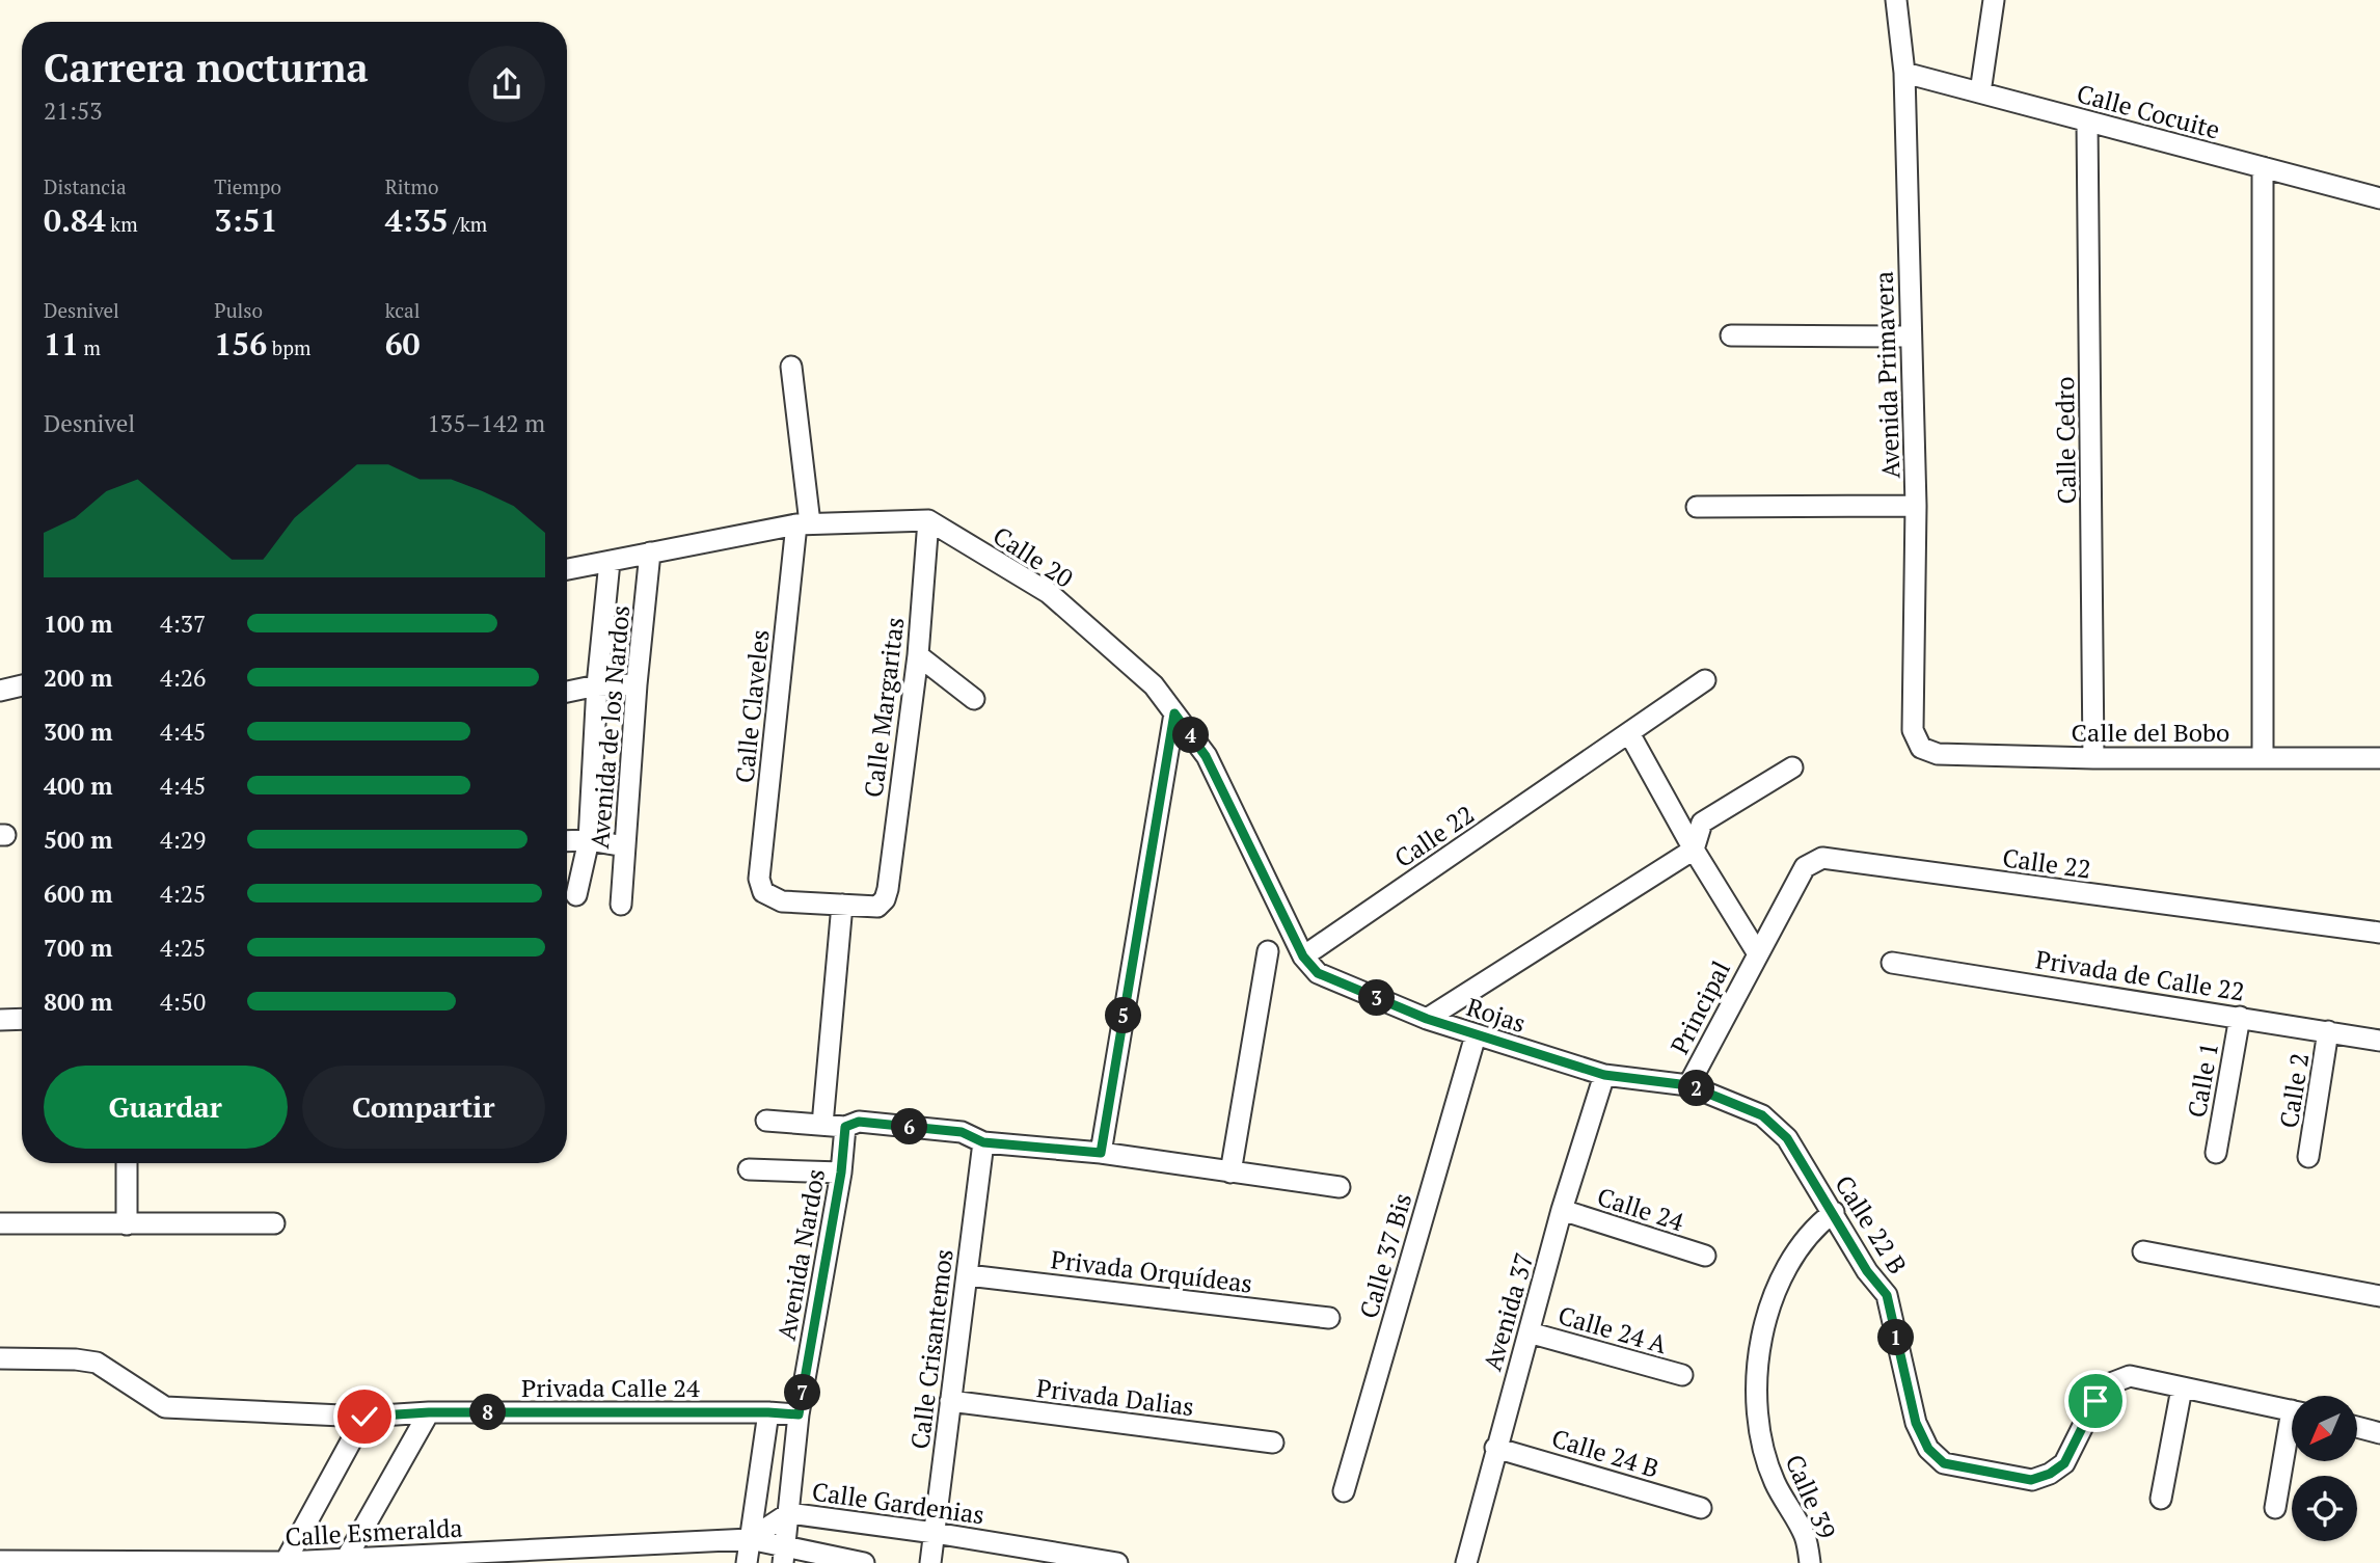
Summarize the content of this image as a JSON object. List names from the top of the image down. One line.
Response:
{"streets":{"street":["Calle Cocuite","Avenida Primavera","Calle Cedro","Calle 20","Calle Claveles","Calle Margaritas","Avenida de los Nardos","Calle del Bobo","Calle 22","Privada de Calle 22","Principal","Rojas","Calle 1","Calle 2","Calle 24","Calle 22 B","Avenida Nardos","Calle 37 Bis","Privada Orquídeas","Avenida 37","Calle 24 A","Calle Crisantemos","Privada Calle 24","Privada Dalias","Calle 24 B","Calle 39","Calle Gardenias","Calle Esmeralda"]},"crossings":[["Calle Cocuite","Avenida Primavera"],["Calle Cocuite","Calle Cedro"],["Avenida Primavera","Calle del Bobo"],["Calle Cedro","Calle del Bobo"],["Calle 20","Calle Margaritas"],["Calle 20","Calle 22"],["Calle 20","Rojas"],["Calle Claveles","Calle Margaritas"],["Calle 22","Principal"],["Calle 22","Rojas"],["Privada de Calle 22","Calle 1"],["Privada de Calle 22","Calle 2"],["Principal","Rojas"],["Principal","Calle 22 B"],["Rojas","Calle 22 B"],["Rojas","Calle 37 Bis"],["Rojas","Avenida 37"],["Calle 24","Avenida 37"],["Calle 22 B","Calle 39"],["Avenida Nardos","Privada Calle 24"],["Avenida Nardos","Calle Gardenias"],["Privada Orquídeas","Calle Crisantemos"],["Avenida 37","Calle 24 A"],["Avenida 37","Calle 24 B"],["Calle Crisantemos","Privada Dalias"],["Calle Crisantemos","Calle Gardenias"],["Calle Gardenias","Calle Esmeralda"]],"north":"bottom left","page":{"heading":["Carrera nocturna","21:53"],"stats":[["Distancia","0.84 km"],["Tiempo","3:51"],["Ritmo","4:35 /km"],["Desnivel","11 m"],["Pulso","156 bpm"],["kcal","60"]],"chart":["Desnivel","135–142 m"],"list":[{"name":"100 m","note":"4:37"},{"name":"200 m","note":"4:26"},{"name":"300 m","note":"4:45"},{"name":"400 m","note":"4:45"},{"name":"500 m","note":"4:29"},{"name":"600 m","note":"4:25"},{"name":"700 m","note":"4:25"},{"name":"800 m","note":"4:50"}],"pins":["4","3","5","2","6","1","7","8"],"buttons":["Guardar","Compartir"]}}
